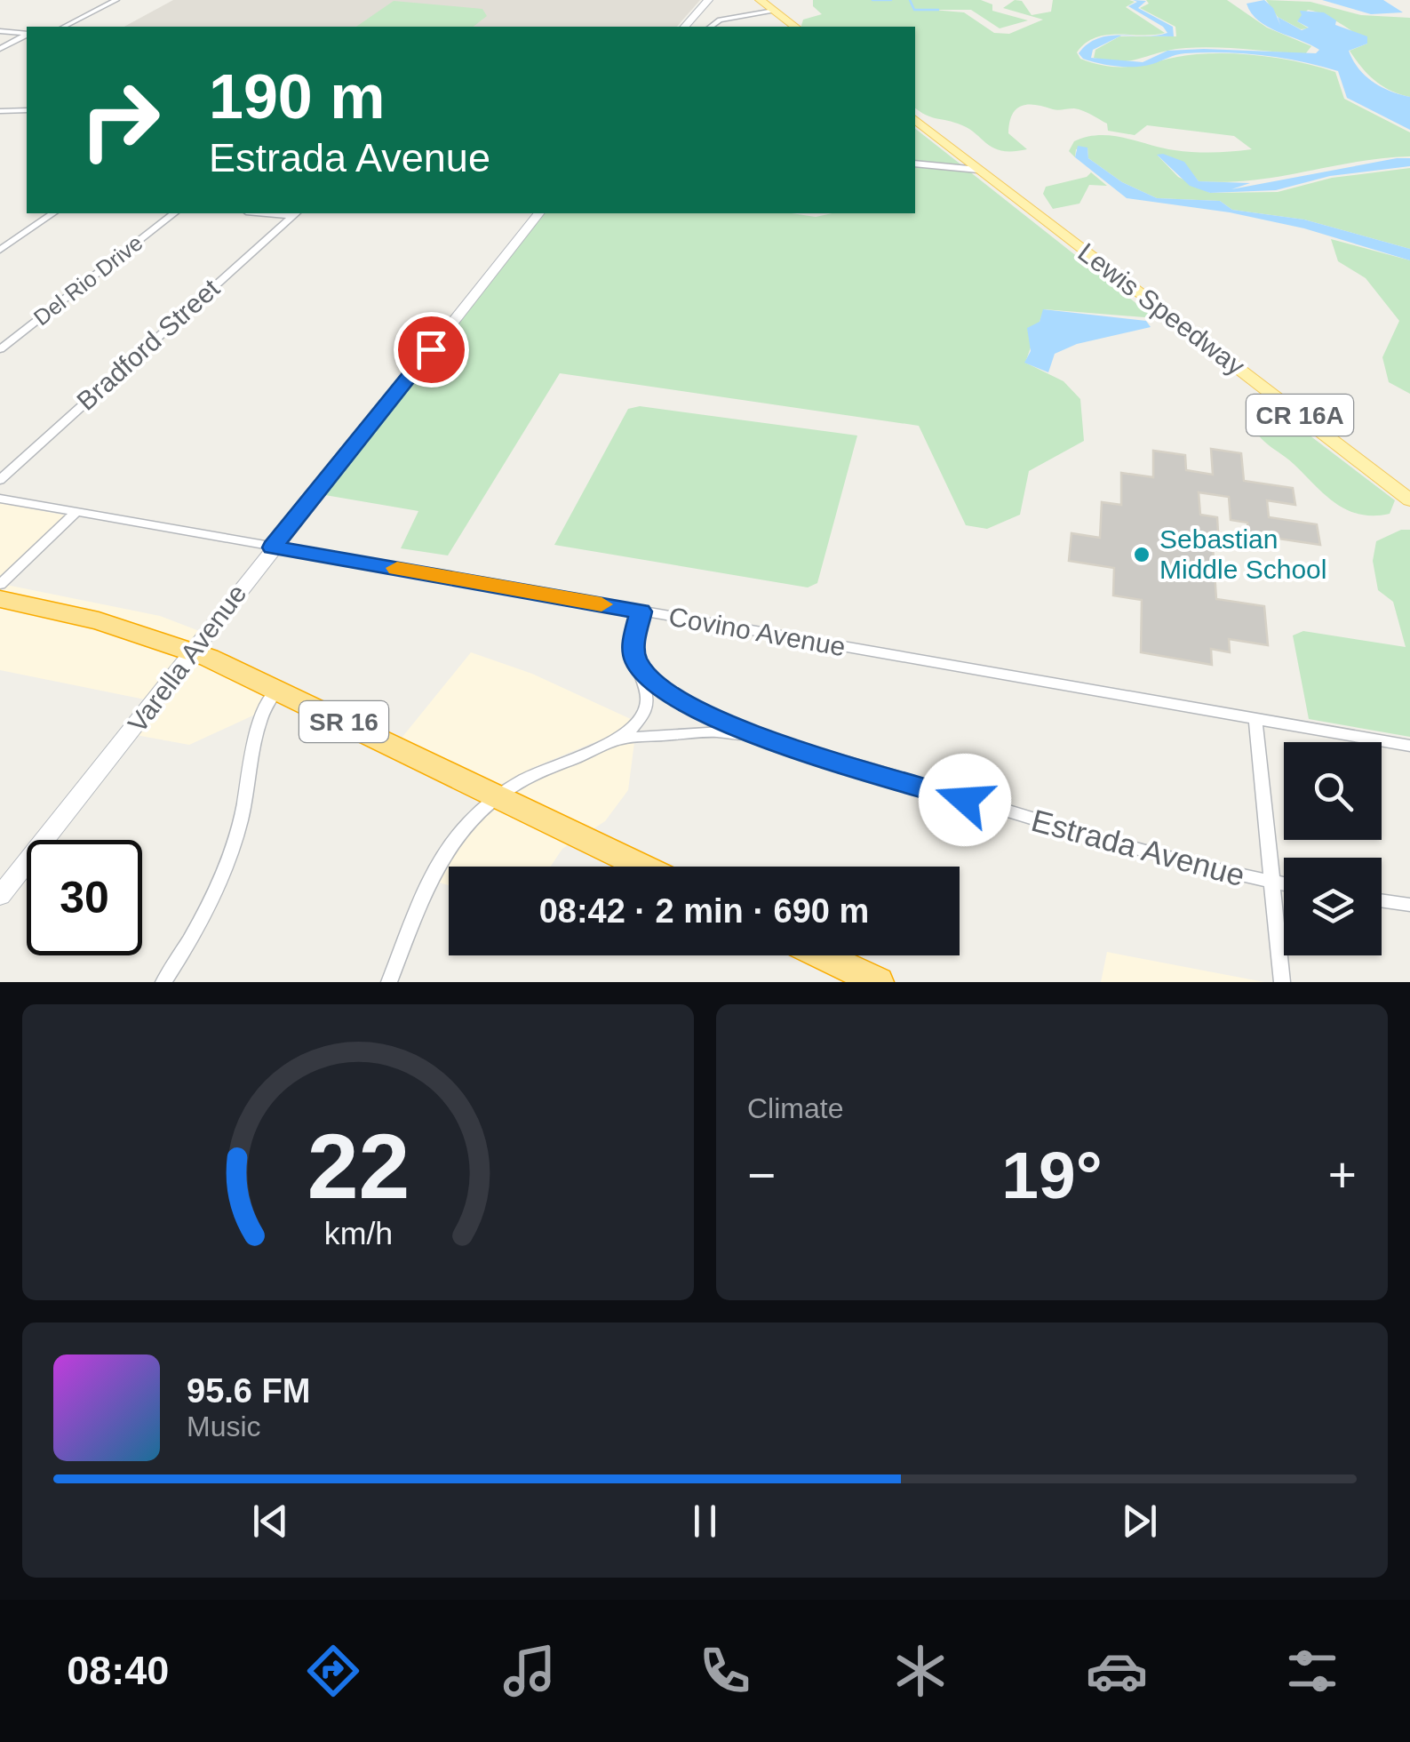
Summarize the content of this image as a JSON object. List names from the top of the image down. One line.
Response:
{"streets":{"highway":["SR 16"],"main road":["Lewis Speedway","CR 16A"],"street":["Del Rio Drive","Bradford Street","Covino Avenue","Varella Avenue","Estrada Avenue"]},"crossings":[["Covino Avenue","Varella Avenue"],["Varella Avenue","SR 16"]],"places":["Sebastian Middle School"],"page":{"turn":["190 m","Estrada Avenue"],"limit":"30","trip":"08:42 · 2 min · 690 m","tile":"Climate","heat":["−","19°","+"],"song":["95.6 FM","Music"],"tabs":"08:40","gauge":["22","km/h"]}}
